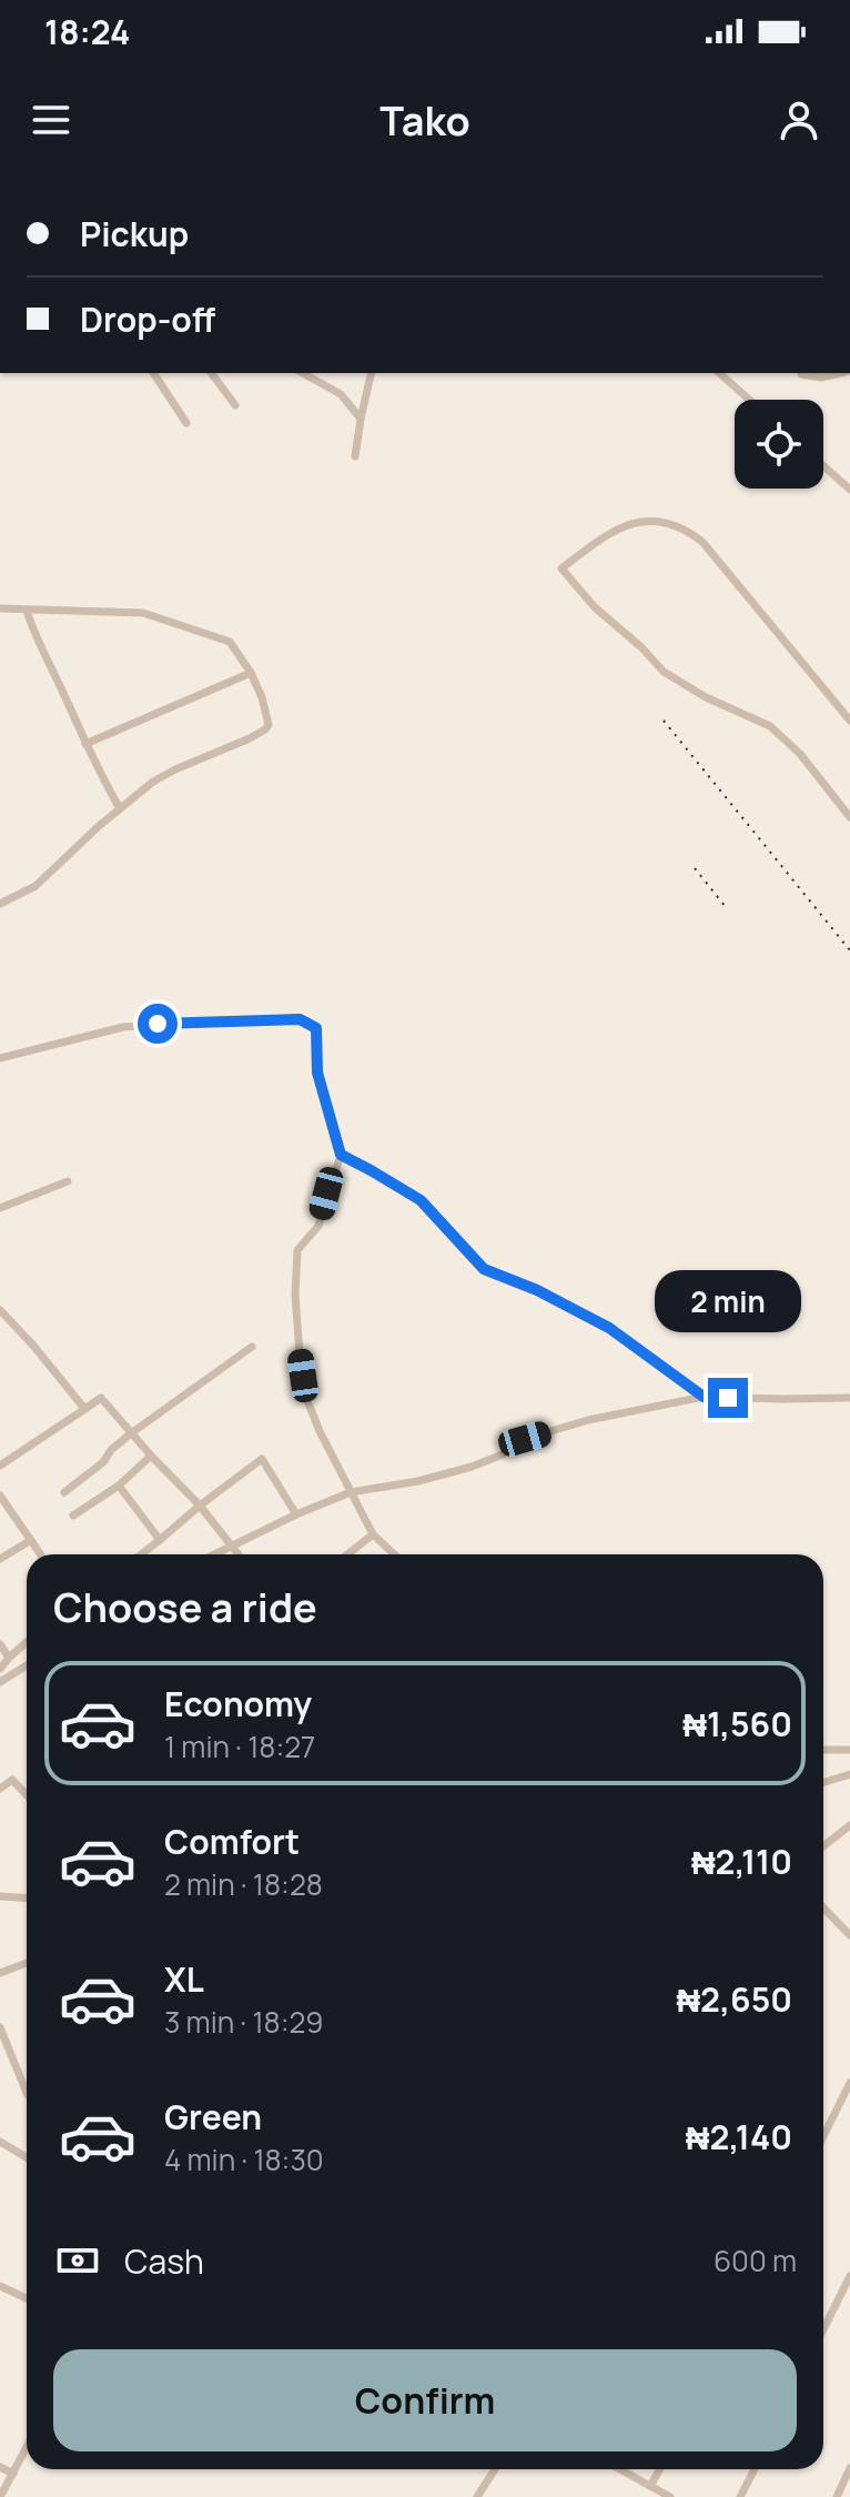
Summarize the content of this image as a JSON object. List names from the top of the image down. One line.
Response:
{"page":{"status":"18:24","header":"Tako","banner":["Pickup","Drop-off"],"bubble":"2 min","heading":"Choose a ride","list":[{"name":"Economy","note":"1 min · 18:27","value":"₦1,560"},{"name":"Comfort","note":"2 min · 18:28","value":"₦2,110"},{"name":"XL","note":"3 min · 18:29","value":"₦2,650"},{"name":"Green","note":"4 min · 18:30","value":"₦2,140"}],"pay":["Cash","600 m"],"buttons":"Confirm"}}
